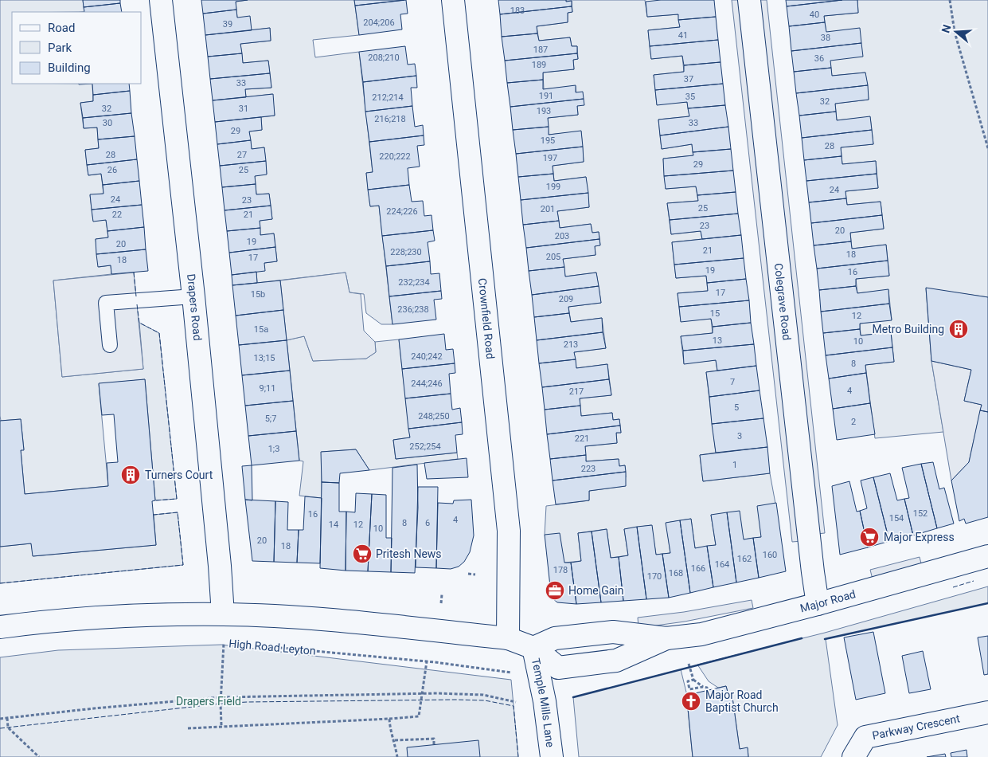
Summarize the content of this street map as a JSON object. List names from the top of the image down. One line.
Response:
{"streets":{"street":["Colegrave Road","Drapers Road","Crownfield Road","Major Road","Temple Mills Lane","Parkway Crescent"],"path":["High Road Leyton"]},"crossings":[["Colegrave Road","Major Road"],["Major Road","Temple Mills Lane"]],"parks":["Drapers Field"],"places":{"building":["Metro Building","Turners Court"],"supermarket":["Major Express","Pritesh News"],"office":["Home Gain"],"church":["Major Road Baptist Church"]},"house_numbers":["183","40","204;206","39","41","38","187","208;210","36","189","37","33","191","35","212;214","32","32","31","193","216;218","30","33","29","195","28","28","27","220;222","197","29","26","25","199","24","24","23","25","201","224;226","22","21","23","20","203","19","20","21","228;230","18","205","17","18","19","16","232;234","17","15b","209","236;238","15","12","15a","13","10","213","240;242","13;15","8","7","244;246","9;11","4","217","5","248;250","5;7","2","3","221","252;254","1;3","1","223","152","16","154","4","8","6","14","12","10","20","18","160","162","164","166","178","168","170"],"legend":["Road","Park","Building"],"north":"left"}
